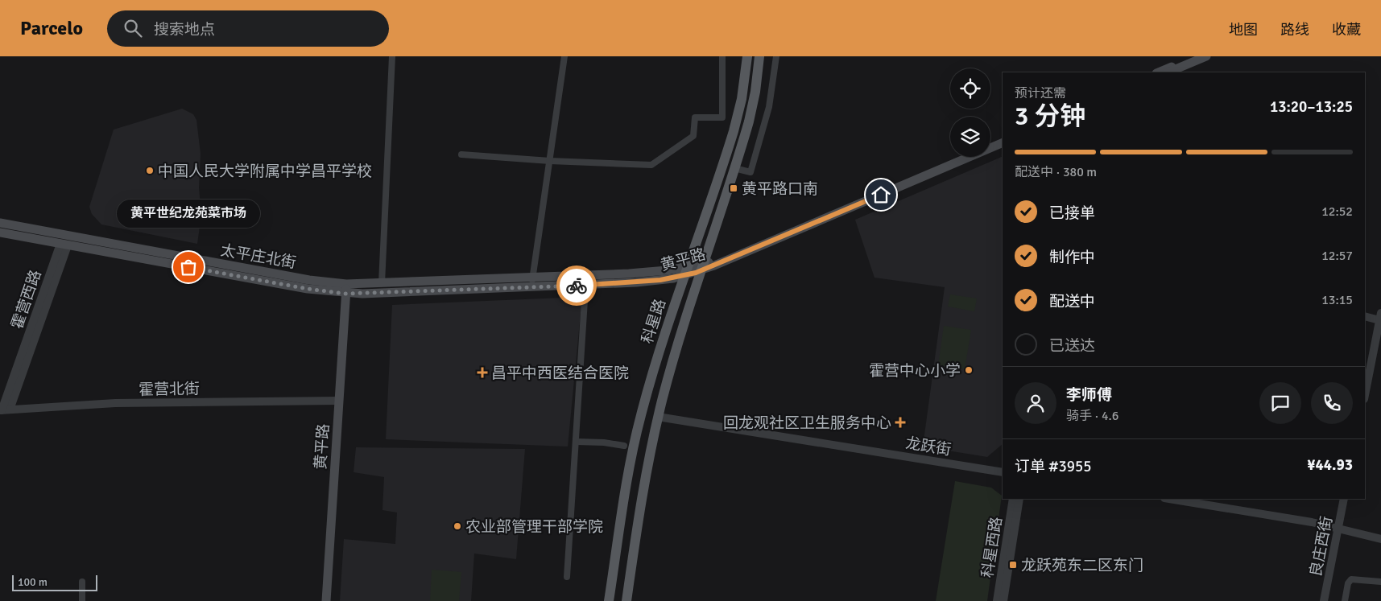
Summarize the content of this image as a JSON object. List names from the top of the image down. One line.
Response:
{"streets":{"main road":["太平庄北街","黄平路","科星路"],"street":["霍营西路","霍营北街","龙跃街","良庄西街","科星西路"]},"crossings":[["太平庄北街","黄平路"],["太平庄北街","霍营西路"],["黄平路","科星路"],["黄平路","霍营北街"],["霍营西路","霍营北街"],["科星路","龙跃街"]],"places":{"other":["中国人民大学附属中学昌平学校","黄平世纪龙苑菜市场","霍营中心小学","农业部管理干部学院"],"transit":["黄平路口南","龙跃苑东二区东门"],"health":["昌平中西医结合医院","回龙观社区卫生服务中心"]},"scale_bar":"100 m","page":{"header":"Parcelo","search":"搜索地点","nav":["地图","路线","收藏"],"heading":["3 分钟","预计还需","13:20–13:25"],"panel":["李师傅","骑手 · 4.6","订单 #3955","¥44.93"],"bar":"配送中 · 380 m","list":[["已接单","12:52"],["制作中","12:57"],["配送中","13:15"],"已送达"],"bubble":"黄平世纪龙苑菜市场","scale":"100 m"}}
